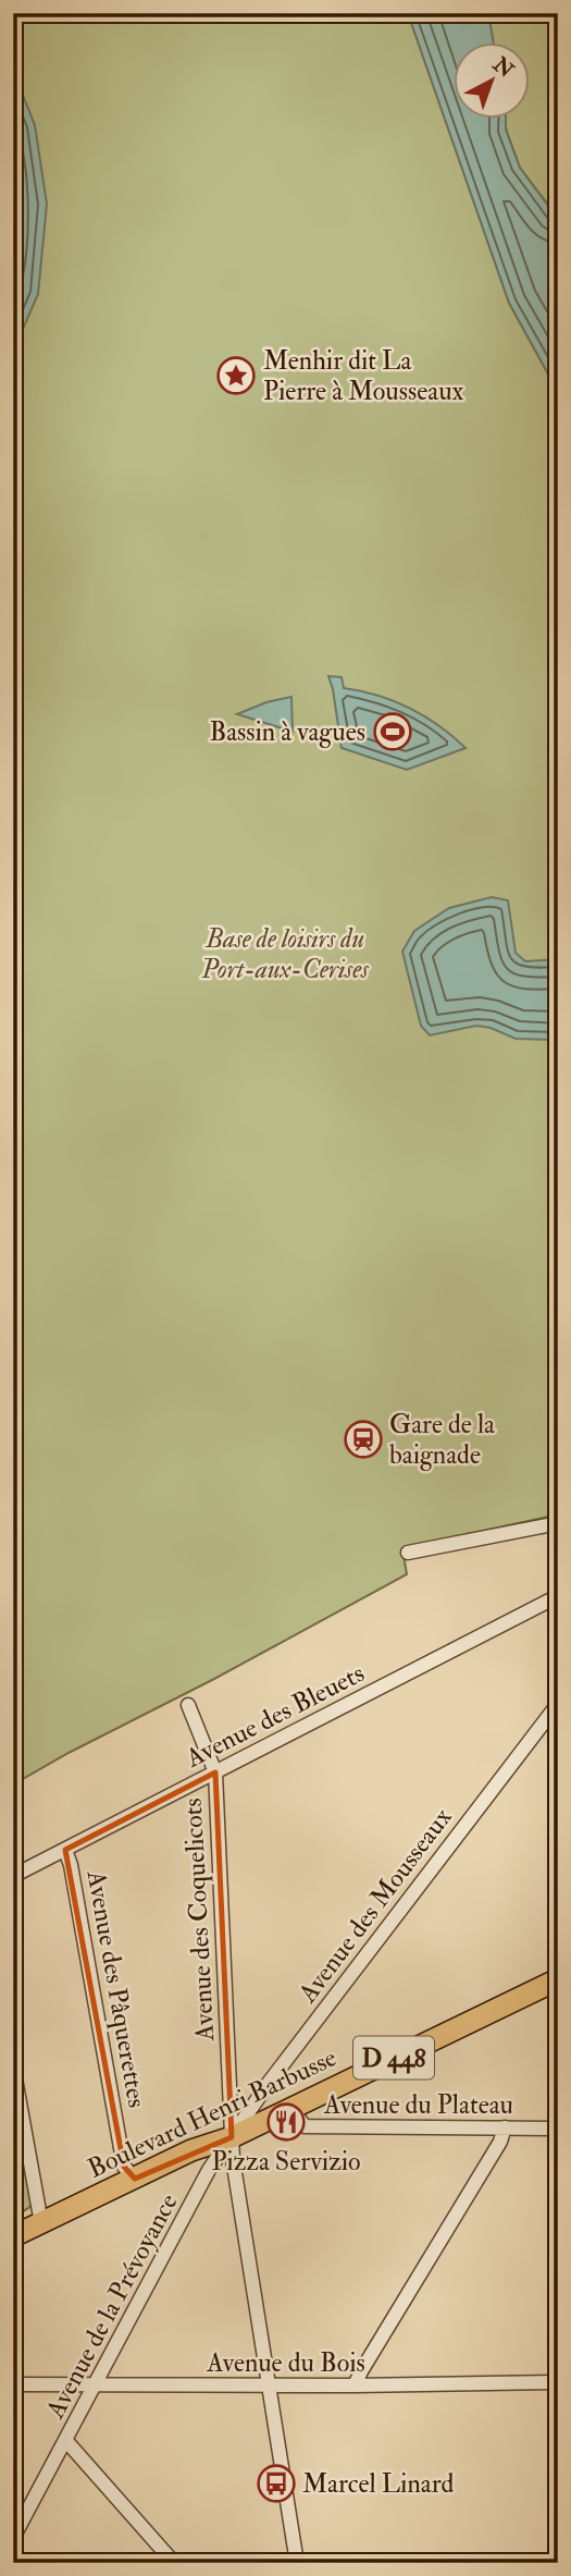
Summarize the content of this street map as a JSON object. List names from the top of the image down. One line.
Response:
{"streets":{"main road":["D 448","Boulevard Henri Barbusse"],"street":["Avenue des Bleuets","Avenue des Mousseaux","Avenue des Coquelicots","Avenue des Pâquerettes","Avenue du Plateau","Avenue de la Prévoyance","Avenue du Bois"]},"crossings":[["Avenue des Bleuets","Avenue des Coquelicots"],["Avenue des Bleuets","Avenue des Pâquerettes"],["Avenue des Mousseaux","Avenue des Coquelicots"],["Avenue des Mousseaux","Boulevard Henri Barbusse"],["Avenue des Mousseaux","Avenue de la Prévoyance"],["Avenue des Coquelicots","Boulevard Henri Barbusse"],["Avenue des Coquelicots","Avenue de la Prévoyance"],["Avenue des Coquelicots","Avenue du Bois"],["Avenue des Pâquerettes","Boulevard Henri Barbusse"],["Avenue du Plateau","Boulevard Henri Barbusse"],["Boulevard Henri Barbusse","Avenue de la Prévoyance"],["Avenue de la Prévoyance","Avenue du Bois"]],"parks":["Base de loisirs du Port-aux-Cerises"],"places":{"place":["Menhir dit La Pierre à Mousseaux"],"sports":["Bassin à vagues"],"station":["Gare de la baignade"],"restaurant":["Pizza Servizio"],"bus stop":["Marcel Linard"]},"north":"top right"}
